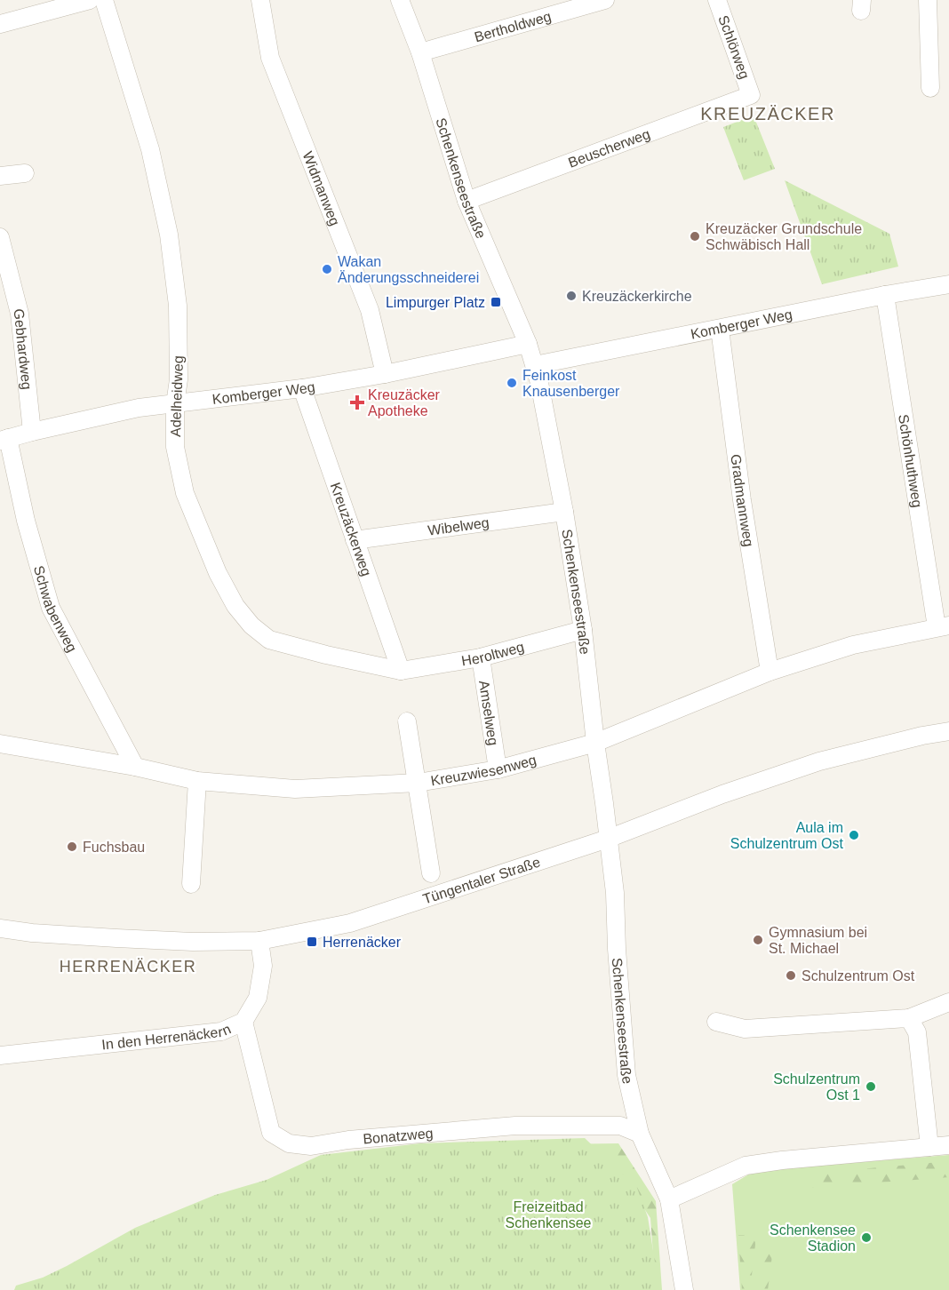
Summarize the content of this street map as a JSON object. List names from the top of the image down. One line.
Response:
{"streets":{"street":["Bertholdweg","Schlörweg","Beuscherweg","Schenkenseestraße","Widmanweg","Komberger Weg","Gebhardweg","Adelheidweg","Schönhuthweg","Gradmannweg","Wibelweg","Kreuzäckerweg","Schwabenweg","Heroltweg","Amselweg","Kreuzwiesenweg","Tüngentaler Straße","In den Herrenäckern","Bonatzweg"]},"crossings":[["Bertholdweg","Schenkenseestraße"],["Schlörweg","Beuscherweg"],["Beuscherweg","Schenkenseestraße"],["Schenkenseestraße","Komberger Weg"],["Schenkenseestraße","Wibelweg"],["Schenkenseestraße","Heroltweg"],["Schenkenseestraße","Kreuzwiesenweg"],["Schenkenseestraße","Tüngentaler Straße"],["Schenkenseestraße","Bonatzweg"],["Widmanweg","Komberger Weg"],["Komberger Weg","Gebhardweg"],["Komberger Weg","Adelheidweg"],["Komberger Weg","Schönhuthweg"],["Komberger Weg","Gradmannweg"],["Komberger Weg","Kreuzäckerweg"],["Komberger Weg","Schwabenweg"],["Adelheidweg","Kreuzäckerweg"],["Adelheidweg","Heroltweg"],["Schönhuthweg","Kreuzwiesenweg"],["Gradmannweg","Kreuzwiesenweg"],["Wibelweg","Kreuzäckerweg"],["Kreuzäckerweg","Heroltweg"],["Schwabenweg","Kreuzwiesenweg"],["Heroltweg","Amselweg"],["Amselweg","Kreuzwiesenweg"],["Tüngentaler Straße","In den Herrenäckern"],["In den Herrenäckern","Bonatzweg"]],"districts":["KREUZÄCKER","HERRENÄCKER"],"parks":["Freizeitbad Schenkensee"],"places":{"other":["Kreuzäcker Grundschule Schwäbisch Hall","Wakan Änderungsschneiderei","Kreuzäckerkirche","Feinkost Knausenberger","Aula im Schulzentrum Ost","Fuchsbau","Gymnasium bei St. Michael","Schulzentrum Ost","Schulzentrum Ost 1","Schenkensee Stadion"],"transit":["Limpurger Platz","Herrenäcker"],"health":["Kreuzäcker Apotheke"]}}
